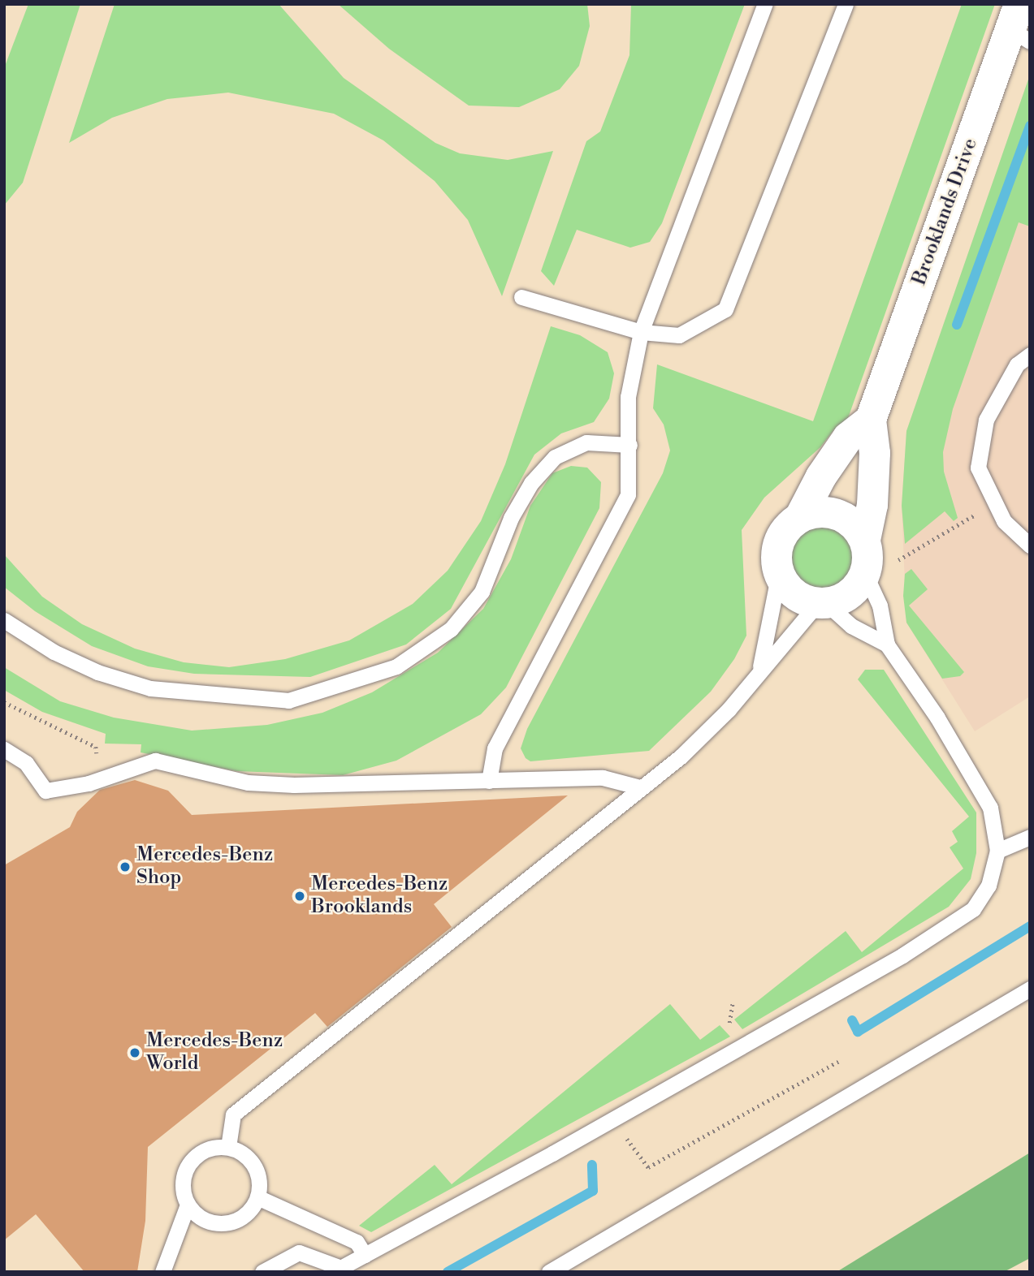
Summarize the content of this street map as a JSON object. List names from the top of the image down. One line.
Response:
{"streets":{"street":["Brooklands Drive"]},"places":["Mercedes-Benz Shop","Mercedes-Benz Brooklands","Mercedes-Benz World"]}
